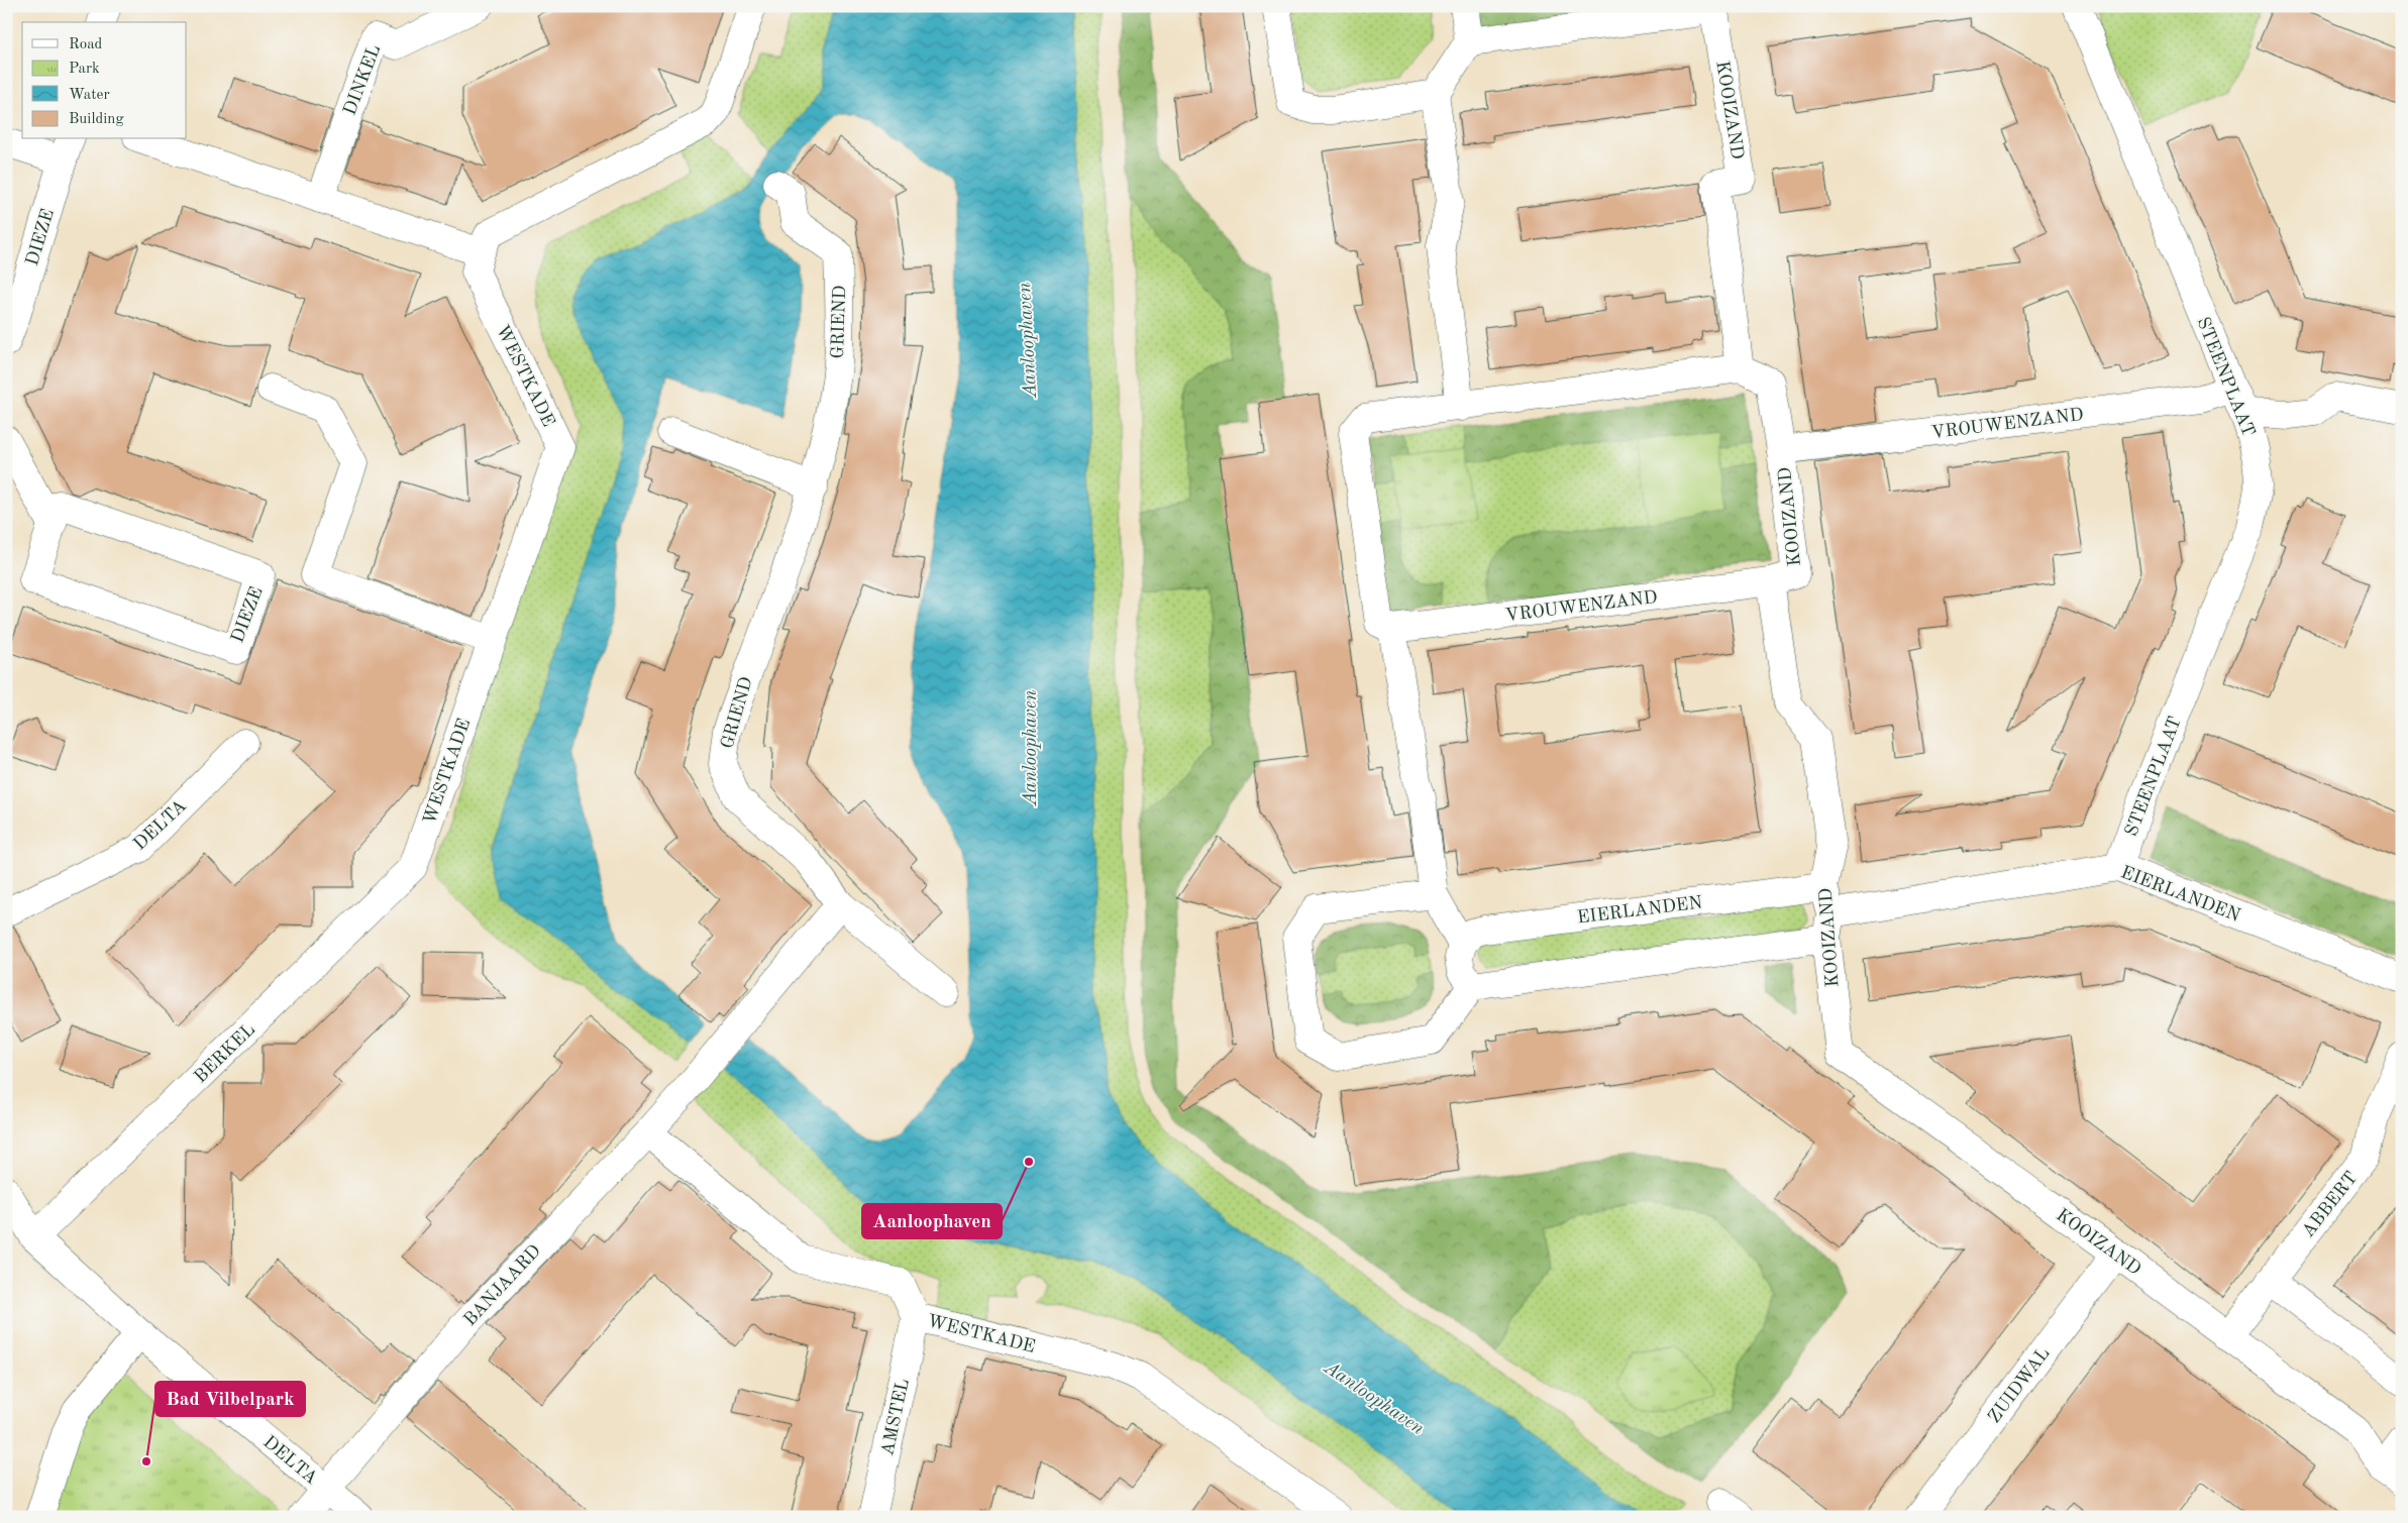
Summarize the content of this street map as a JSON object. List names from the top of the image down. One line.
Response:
{"streets":{"street":["DINKEL","KOOIZAND","DIEZE","GRIEND","WESTKADE","STEENPLAAT","VROUWENZAND","DELTA","EIERLANDEN","BERKEL","ABBERT","BANJAARD","ZUIDWAL","AMSTEL"]},"crossings":[["KOOIZAND","VROUWENZAND"],["KOOIZAND","EIERLANDEN"],["KOOIZAND","ABBERT"],["KOOIZAND","ZUIDWAL"],["GRIEND","BANJAARD"],["WESTKADE","BERKEL"],["WESTKADE","BANJAARD"],["WESTKADE","AMSTEL"],["STEENPLAAT","VROUWENZAND"],["STEENPLAAT","EIERLANDEN"],["DELTA","BERKEL"],["DELTA","BANJAARD"]],"water":["Aanloophaven"],"places":["Aanloophaven","Bad Vilbelpark"],"legend":["Road","Park","Water","Building"]}
